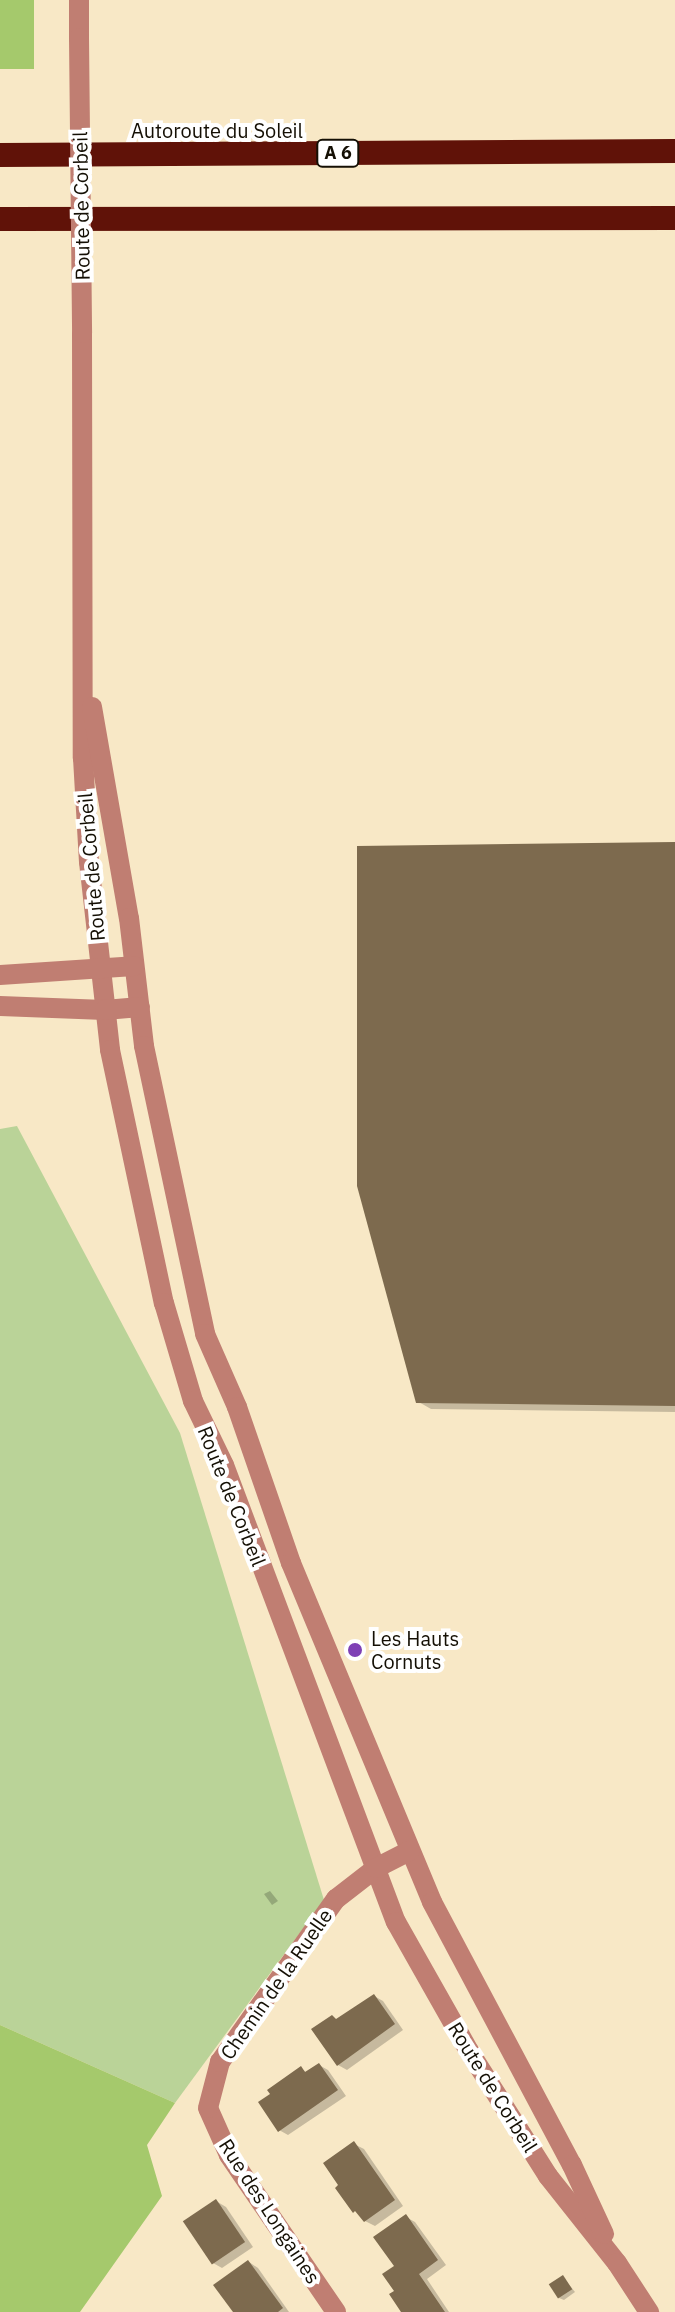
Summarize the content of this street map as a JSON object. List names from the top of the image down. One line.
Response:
{"streets":{"highway":["Autoroute du Soleil","A 6"],"street":["Route de Corbeil","Chemin de la Ruelle","Rue des Longaines"]},"crossings":[["Route de Corbeil","Chemin de la Ruelle"],["Chemin de la Ruelle","Rue des Longaines"]],"places":["Les Hauts Cornuts"]}
